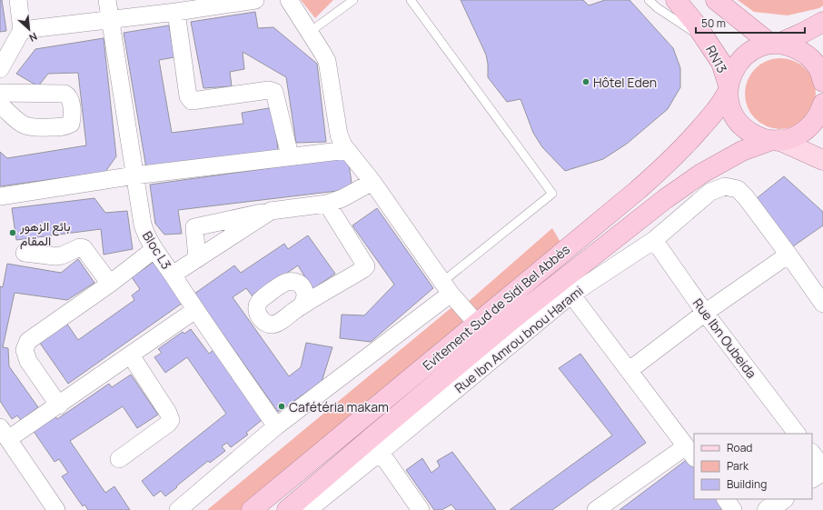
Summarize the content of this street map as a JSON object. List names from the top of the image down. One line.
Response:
{"streets":{"highway":["RN13","Evitement Sud de Sidi Bel Abbès"],"street":["Bloc L3","Rue Ibn Oubeida","Rue Ibn Amrou bnou Harami"]},"crossings":[["RN13","Evitement Sud de Sidi Bel Abbès"],["Evitement Sud de Sidi Bel Abbès","Rue Ibn Amrou bnou Harami"],["Rue Ibn Oubeida","Rue Ibn Amrou bnou Harami"]],"places":["Hôtel Eden","بائع الزهور المقام","Cafétéria makam"],"legend":["Road","Park","Building"],"scale_bar":"50 m","north":"bottom right"}
